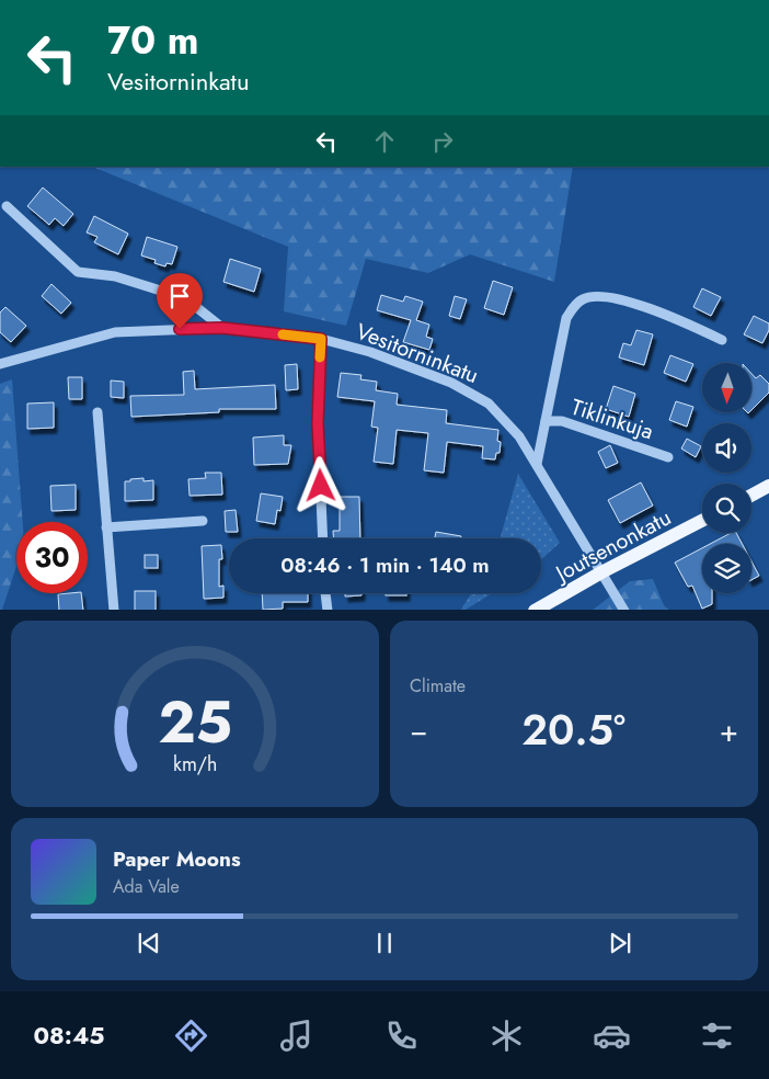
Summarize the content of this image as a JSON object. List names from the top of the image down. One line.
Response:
{"streets":{"main road":["Joutsenonkatu"],"street":["Vesitorninkatu","Tiklinkuja"]},"crossings":[["Vesitorninkatu","Joutsenonkatu"]],"north":"bottom","page":{"turn":["70 m","Vesitorninkatu"],"limit":"30","trip":"08:46 · 1 min · 140 m","tile":"Climate","heat":["−","20.5°","+"],"song":["Paper Moons","Ada Vale"],"tabs":"08:45","gauge":["25","km/h"]}}
